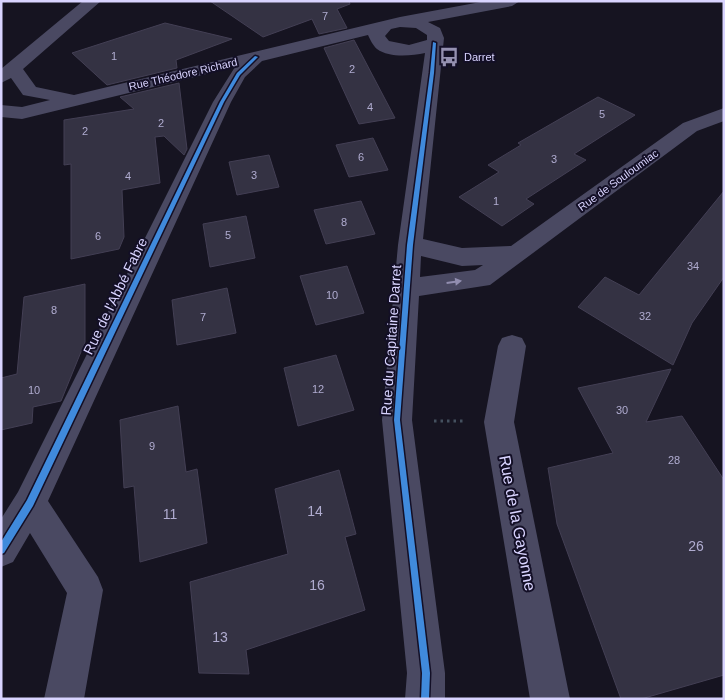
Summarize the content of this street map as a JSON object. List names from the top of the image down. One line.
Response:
{"streets":{"street":["Rue Théodore Richard","Rue de Souloumiac","Rue de l'Abbé Fabre","Rue du Capitaine Darret","Rue de la Gayonne"]},"crossings":[["Rue Théodore Richard","Rue de l'Abbé Fabre"],["Rue Théodore Richard","Rue du Capitaine Darret"],["Rue de Souloumiac","Rue du Capitaine Darret"]],"places":{"bus stop":["Darret"]},"house_numbers":["7","1","2","4","5","2","2","6","3","3","4","1","8","5","6","34","10","8","32","7","12","10","30","9","28","14","11","26","16","13"]}
